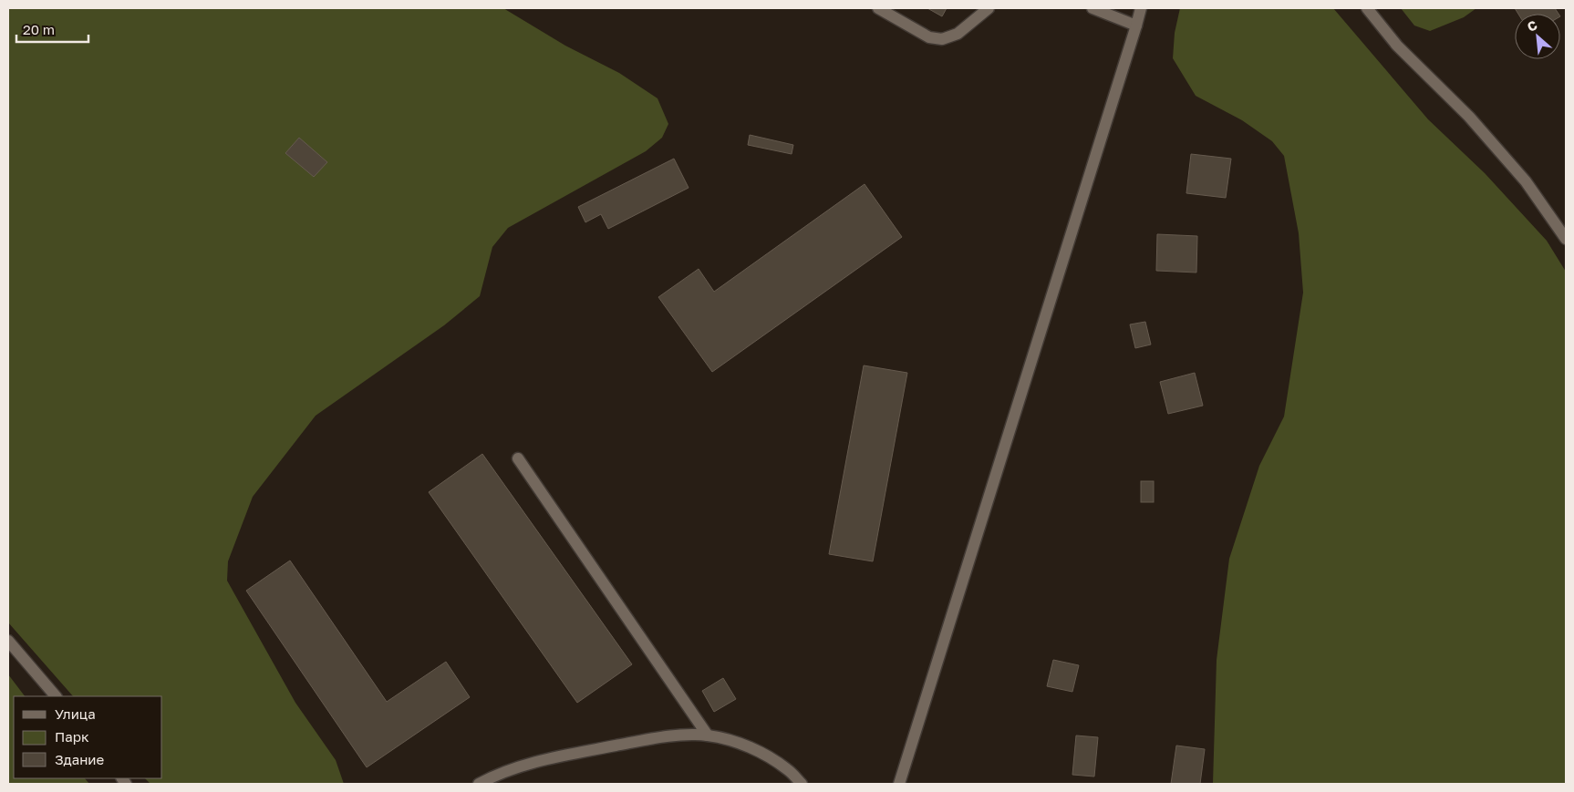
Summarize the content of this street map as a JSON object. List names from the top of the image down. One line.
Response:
{"legend":["Улица","Парк","Здание"],"scale_bar":"20 m","north":"top left"}
